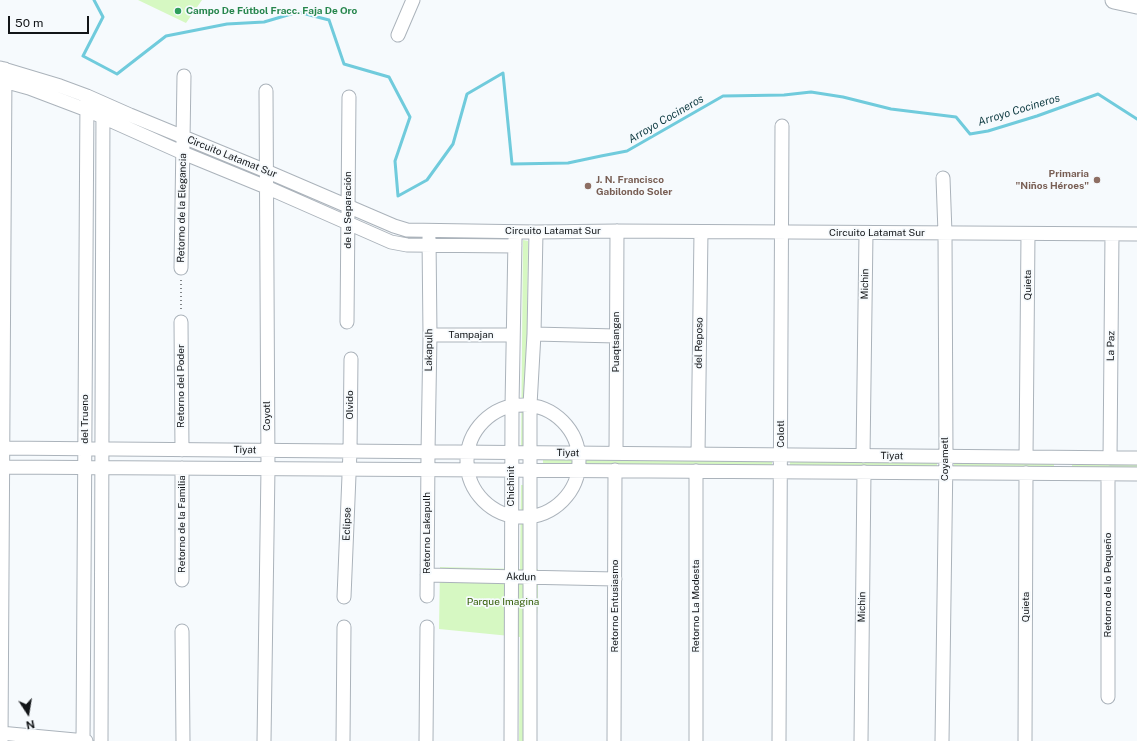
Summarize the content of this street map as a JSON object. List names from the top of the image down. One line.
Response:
{"streets":{"street":["Circuito Latamat Sur","Retorno de la Elegancia","de la Separación","Michin","Quieta","Tampajan","Puaqtsangan","del Reposo","La Paz","Lakapulh","Retorno del Poder","Olvido","Coyotl","del Trueno","Colotl","Tiyat","Coyametl","Chichinit","Retorno de la Familia","Eclipse","Retorno Lakapulh","Akdun","Retorno de lo Pequeño","Retorno Entusiasmo","Retorno La Modesta"]},"crossings":[["Circuito Latamat Sur","Retorno de la Elegancia"],["Circuito Latamat Sur","de la Separación"],["Circuito Latamat Sur","Michin"],["Circuito Latamat Sur","Quieta"],["Circuito Latamat Sur","Puaqtsangan"],["Circuito Latamat Sur","del Reposo"],["Circuito Latamat Sur","La Paz"],["Circuito Latamat Sur","Lakapulh"],["Circuito Latamat Sur","Coyotl"],["Circuito Latamat Sur","del Trueno"],["Circuito Latamat Sur","Colotl"],["Circuito Latamat Sur","Coyametl"],["Circuito Latamat Sur","Chichinit"],["Michin","Tiyat"],["Quieta","Tiyat"],["Tampajan","Lakapulh"],["Tampajan","Chichinit"],["Puaqtsangan","Tiyat"],["del Reposo","Tiyat"],["La Paz","Tiyat"],["Lakapulh","Tiyat"],["Lakapulh","Retorno Lakapulh"],["Retorno del Poder","Tiyat"],["Olvido","Tiyat"],["Olvido","Eclipse"],["Coyotl","Tiyat"],["del Trueno","Tiyat"],["Colotl","Tiyat"],["Tiyat","Coyametl"],["Tiyat","Chichinit"],["Tiyat","Retorno de la Familia"],["Tiyat","Eclipse"],["Tiyat","Retorno Lakapulh"],["Tiyat","Retorno de lo Pequeño"],["Tiyat","Retorno Entusiasmo"],["Tiyat","Retorno La Modesta"],["Chichinit","Akdun"],["Retorno Lakapulh","Akdun"],["Akdun","Retorno Entusiasmo"]],"water":["Arroyo Cocineros"],"parks":["Parque Imagina"],"places":["Campo De Fútbol Fracc. Faja De Oro","Primaria \"Niños Héroes\"","J. N. Francisco Gabilondo Soler"],"scale_bar":"50 m","north":"bottom"}
